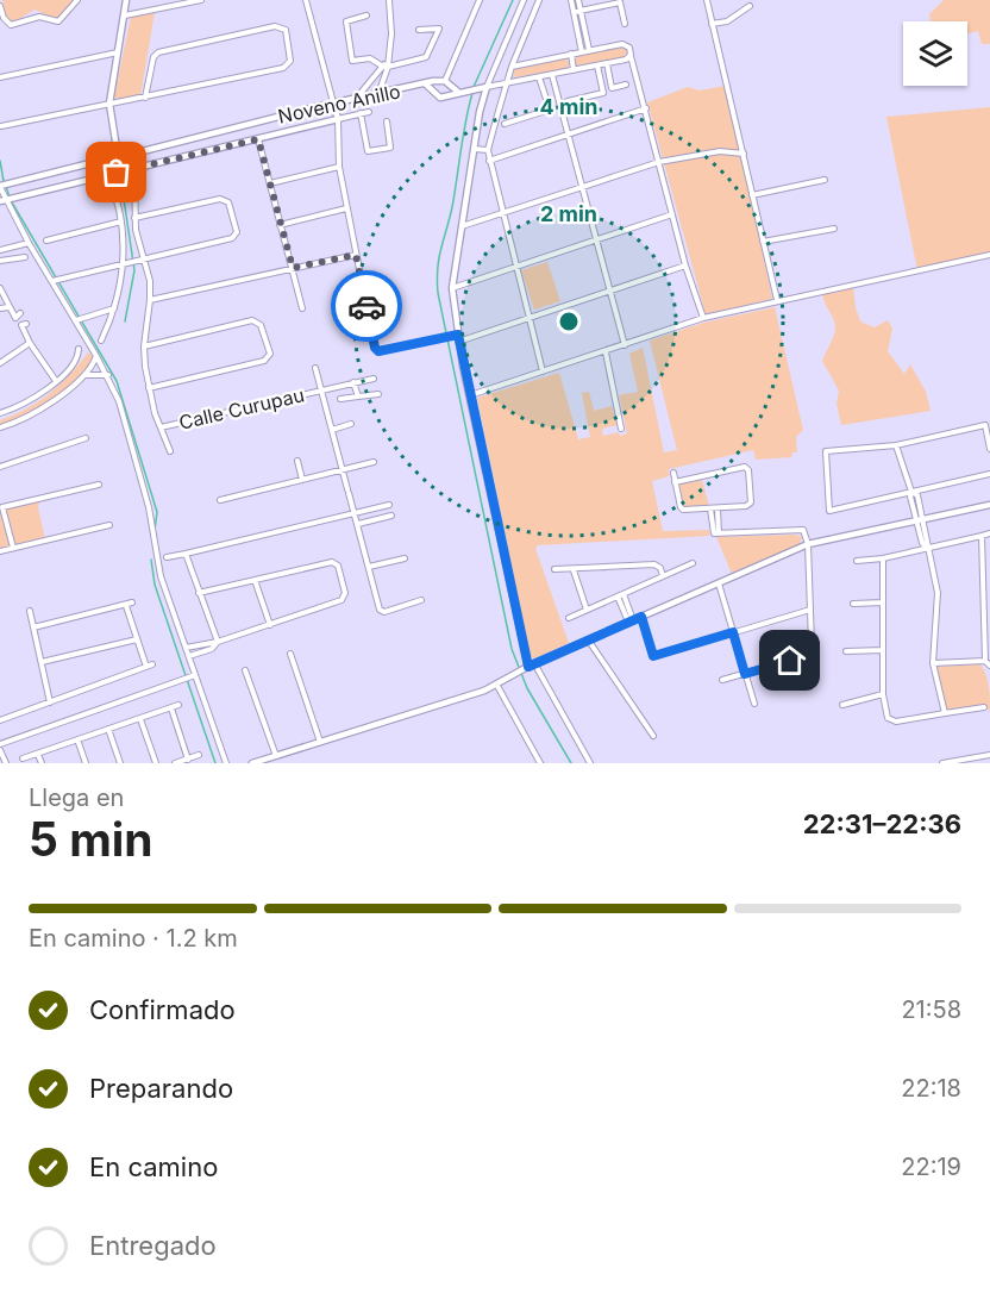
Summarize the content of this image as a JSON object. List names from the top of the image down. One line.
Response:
{"streets":{"street":["Noveno Anillo","Calle Curupau"]},"page":{"heading":["5 min","Llega en","22:31–22:36"],"bar":"En camino · 1.2 km","list":[["Confirmado","21:58"],["Preparando","22:18"],["En camino","22:19"],"Entregado"]},"rings":["4 min","2 min"]}
